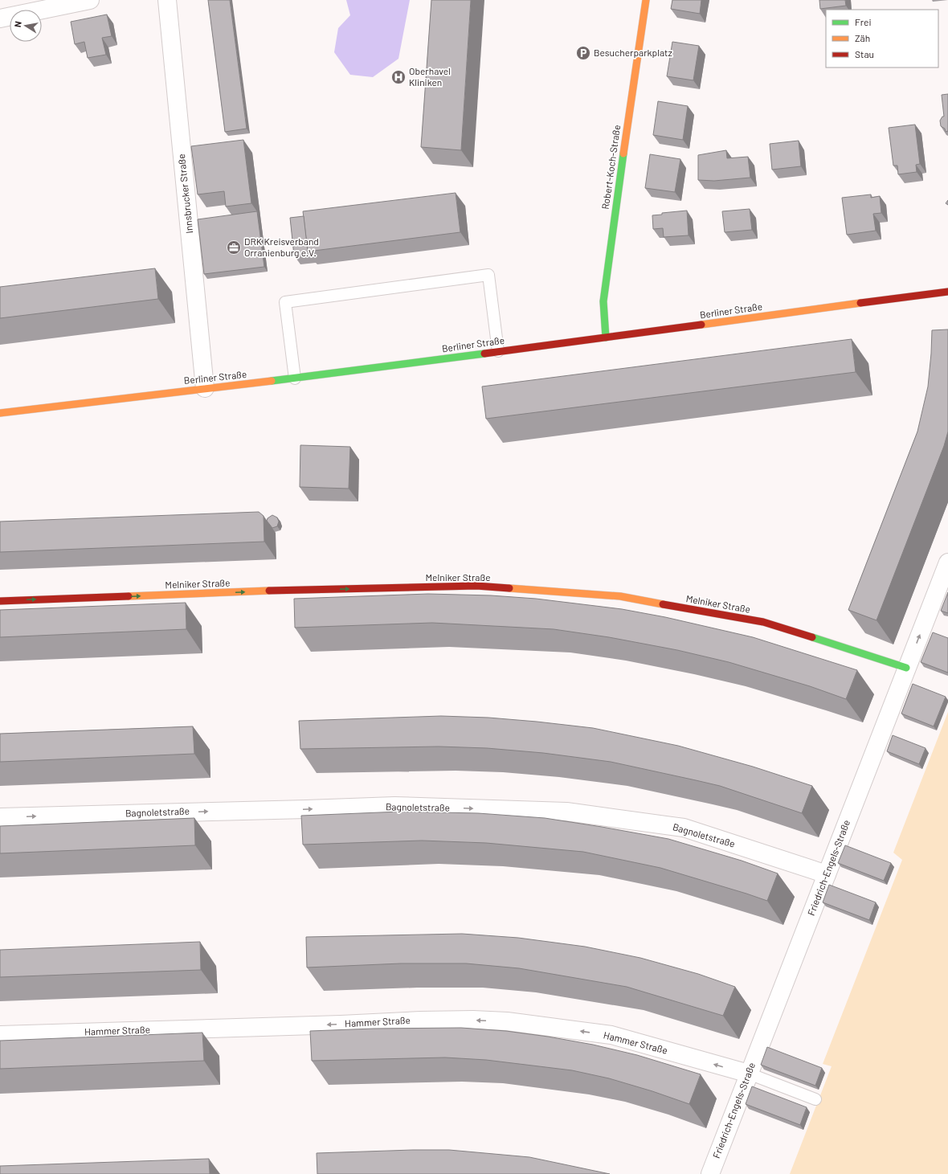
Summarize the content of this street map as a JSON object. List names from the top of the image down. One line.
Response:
{"streets":{"street":["Robert-Koch-Straße","Innsbrucker Straße","Berliner Straße","Melniker Straße","Bagnoletstraße","Friedrich-Engels-Straße","Hammer Straße"]},"crossings":[["Robert-Koch-Straße","Berliner Straße"],["Innsbrucker Straße","Berliner Straße"],["Melniker Straße","Friedrich-Engels-Straße"],["Bagnoletstraße","Friedrich-Engels-Straße"],["Friedrich-Engels-Straße","Hammer Straße"]],"one_way":["Melniker Straße","Bagnoletstraße","Hammer Straße"],"places":{"parking":["Besucherparkplatz"],"hospital":["Oberhavel Kliniken"],"office":["DRK Kreisverband Orranienburg e.V."]},"legend":["Frei","Zäh","Stau"],"north":"left"}
